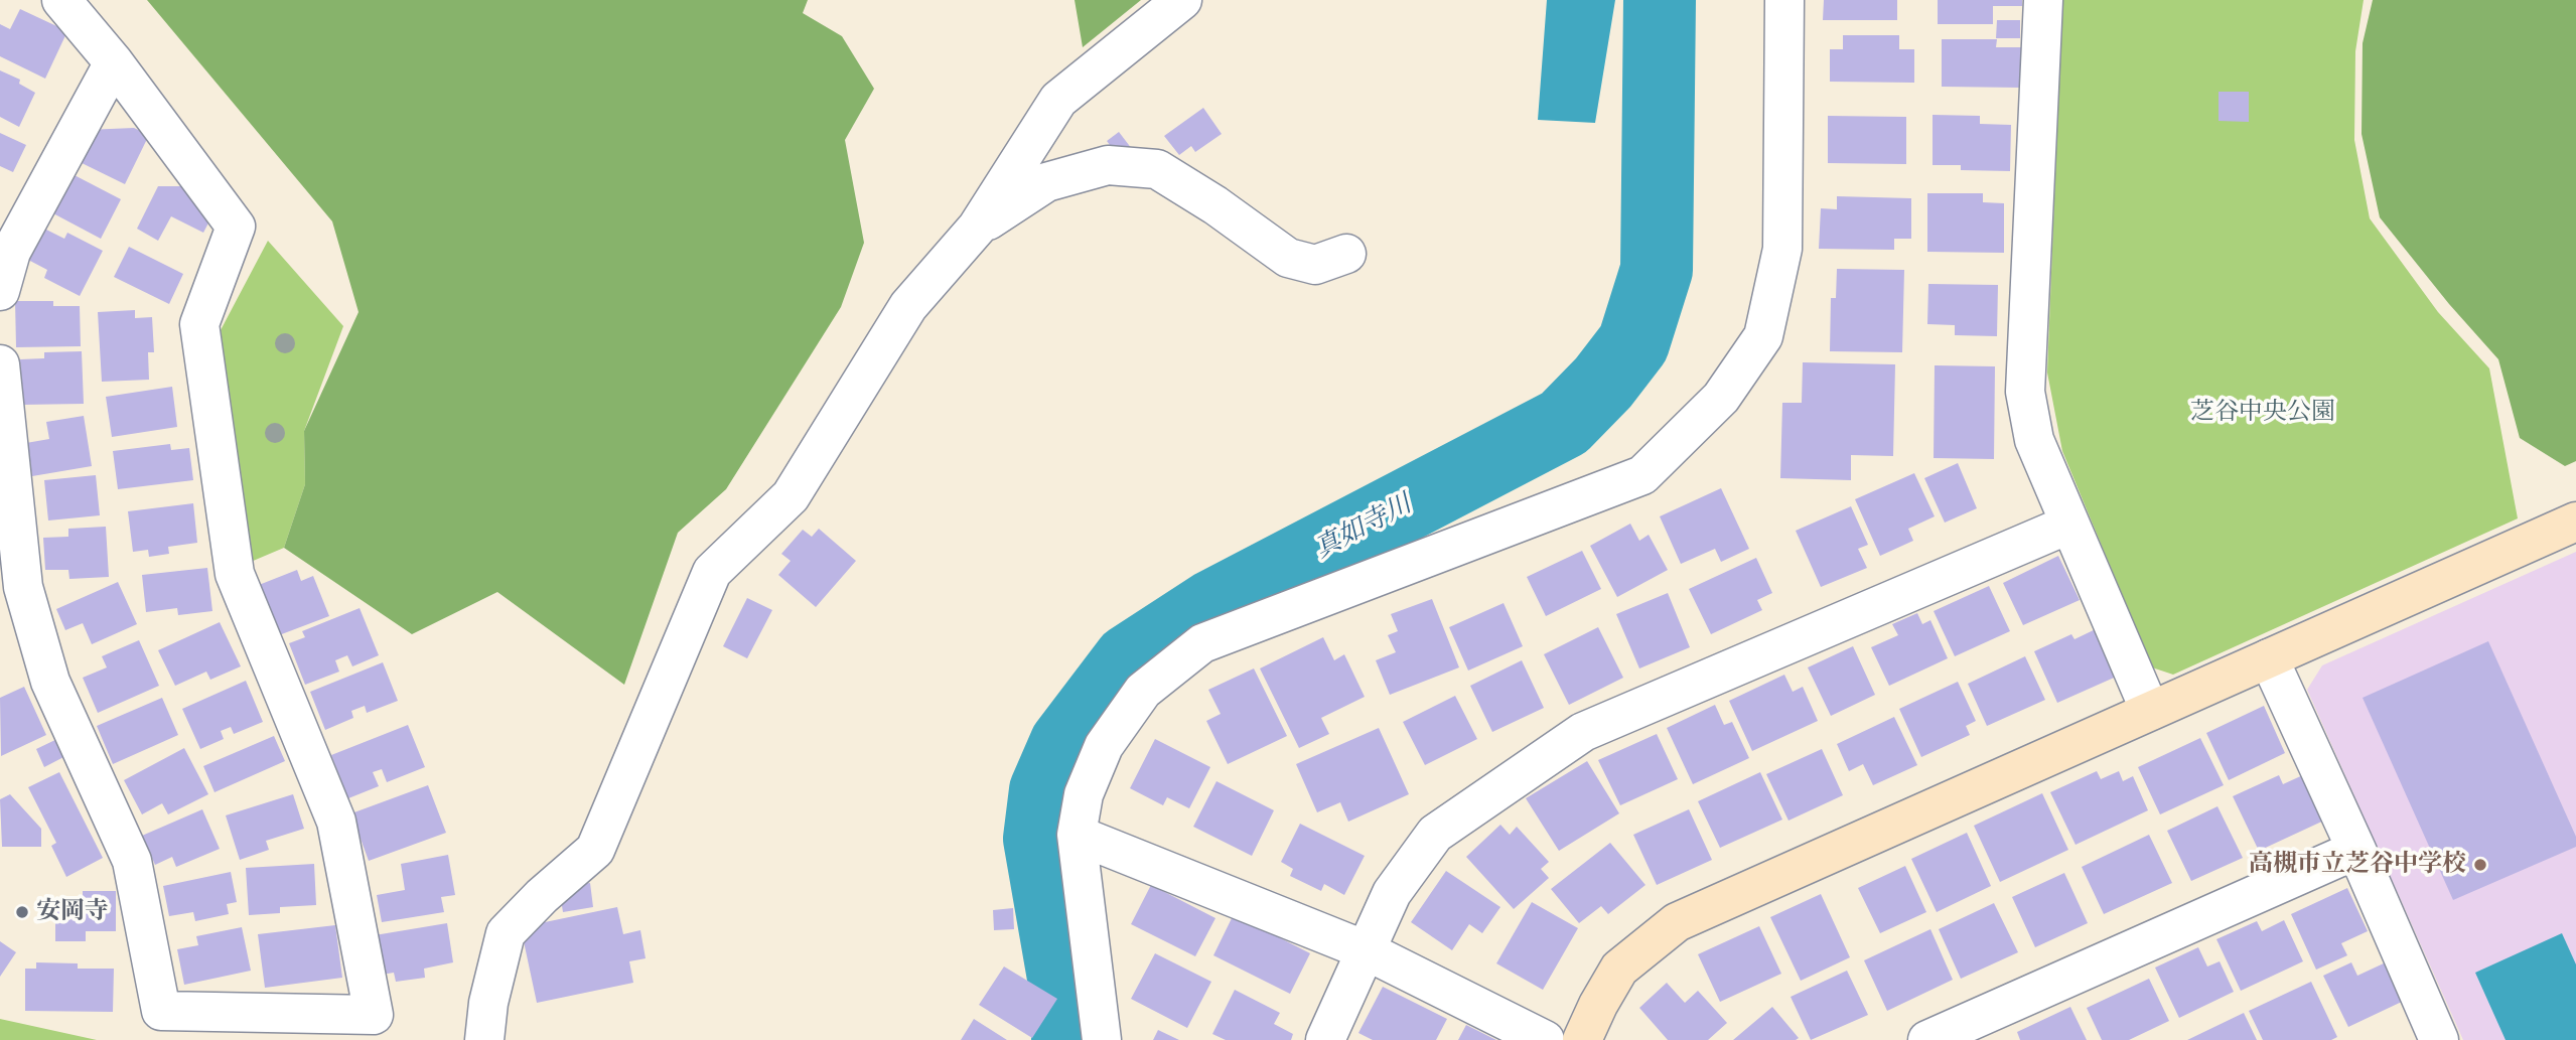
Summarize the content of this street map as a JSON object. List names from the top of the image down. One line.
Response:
{"water":["真如寺川"],"parks":["芝谷中央公園"],"places":["高槻市立芝谷中学校","安岡寺"]}
